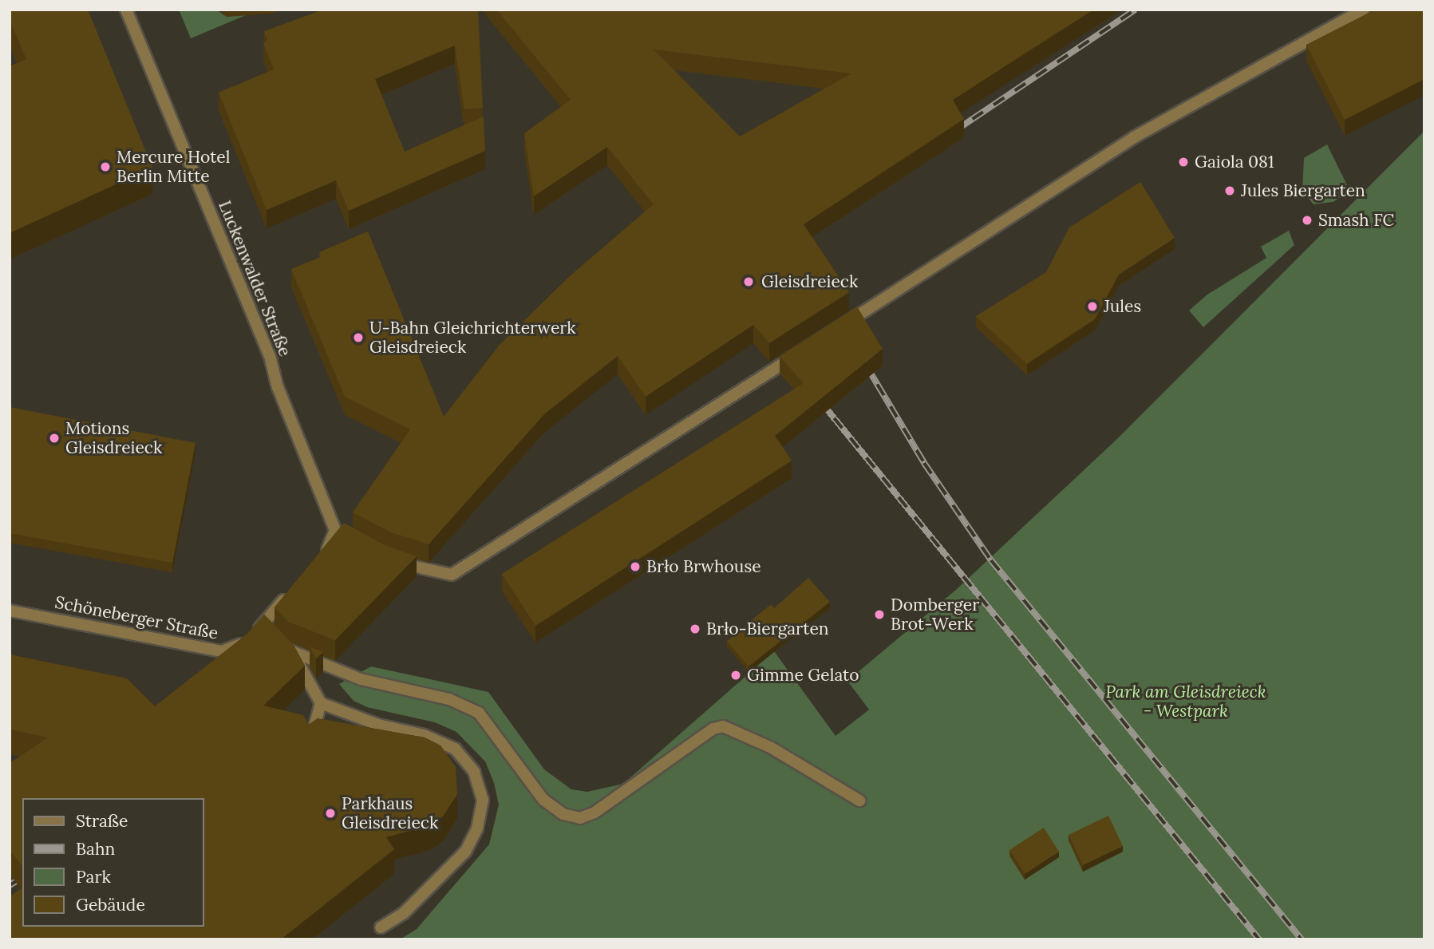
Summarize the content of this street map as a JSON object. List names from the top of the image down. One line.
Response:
{"streets":{"street":["Luckenwalder Straße","Schöneberger Straße"]},"parks":["Park am Gleisdreieck - Westpark"],"places":["Gaiola 081","Mercure Hotel Berlin Mitte","Jules Biergarten","Smash FC","Gleisdreieck","Jules","U-Bahn Gleichrichterwerk Gleisdreieck","Motions Gleisdreieck","Brło Brwhouse","Domberger Brot-Werk","Brło-Biergarten","Gimme Gelato","Parkhaus Gleisdreieck"],"legend":["Straße","Bahn","Park","Gebäude"]}
